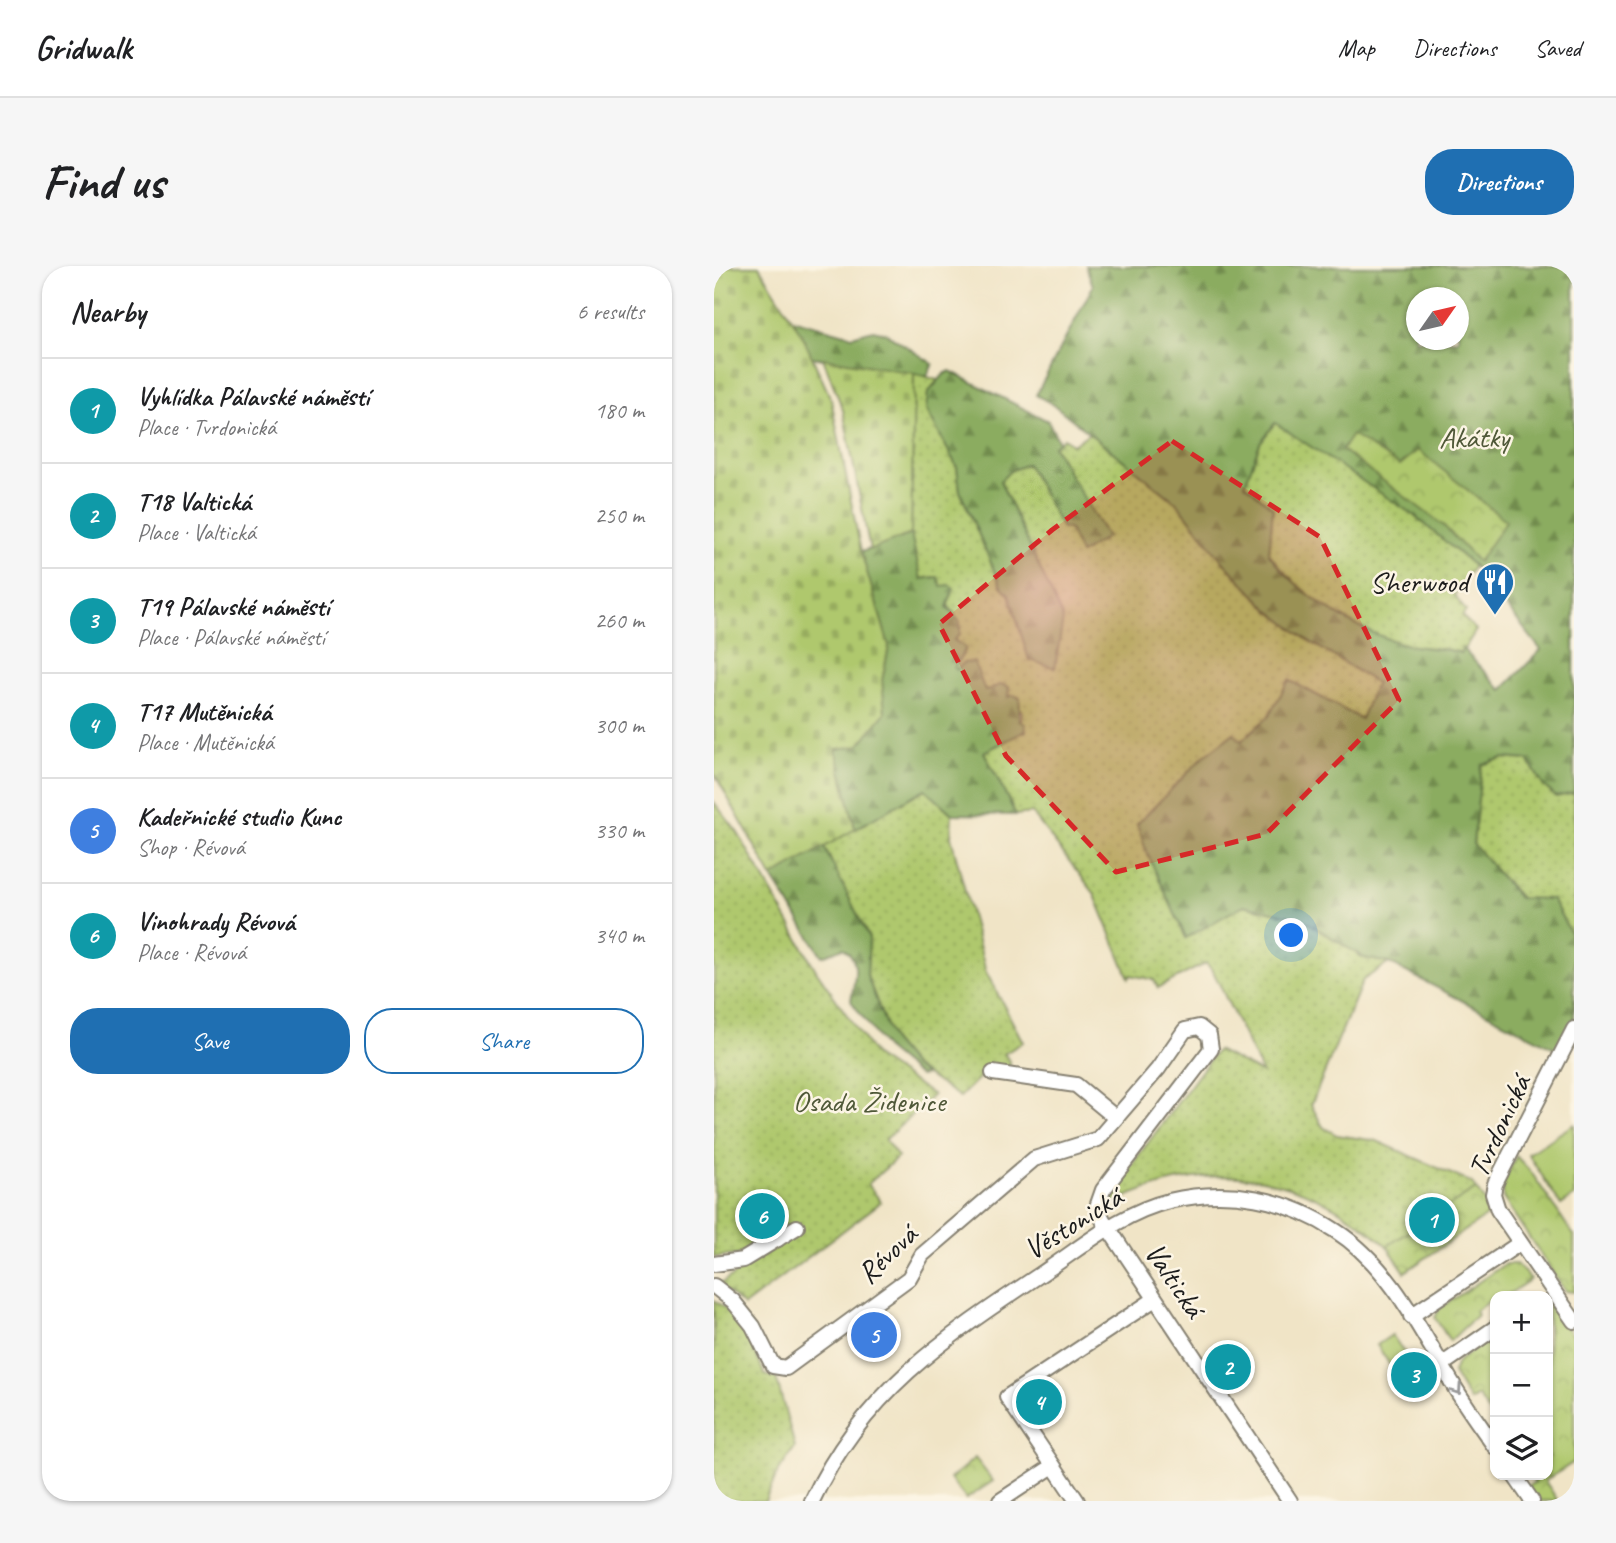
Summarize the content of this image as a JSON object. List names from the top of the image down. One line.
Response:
{"streets":{"street":["Tvrdonická","Věstonická","Révová","Valtická"]},"crossings":[["Věstonická","Révová"],["Věstonická","Valtická"],["Révová","Valtická"]],"parks":["Akátky","Osada Židenice"],"places":{"restaurant":["Sherwood"]},"north":"top right","page":{"header":"Gridwalk","nav":["Map","Directions","Saved"],"buttons":["Directions",["Save","Share"]],"title":"Find us","heading":["Nearby","6 results"],"list":[{"mark":"1","name":"Vyhlídka Pálavské náměstí","note":"Place · Tvrdonická","value":"180 m"},{"mark":"2","name":"T18 Valtická","note":"Place · Valtická","value":"250 m"},{"mark":"3","name":"T19 Pálavské náměstí","note":"Place · Pálavské náměstí","value":"260 m"},{"mark":"4","name":"T17 Mutěnická","note":"Place · Mutěnická","value":"300 m"},{"mark":"5","name":"Kadeřnické studio Kunc","note":"Shop · Révová","value":"330 m"},{"mark":"6","name":"Vinohrady Révová","note":"Place · Révová","value":"340 m"}],"pins":["6","1","5","2","3","4"],"map_buttons":["+","−"]}}
